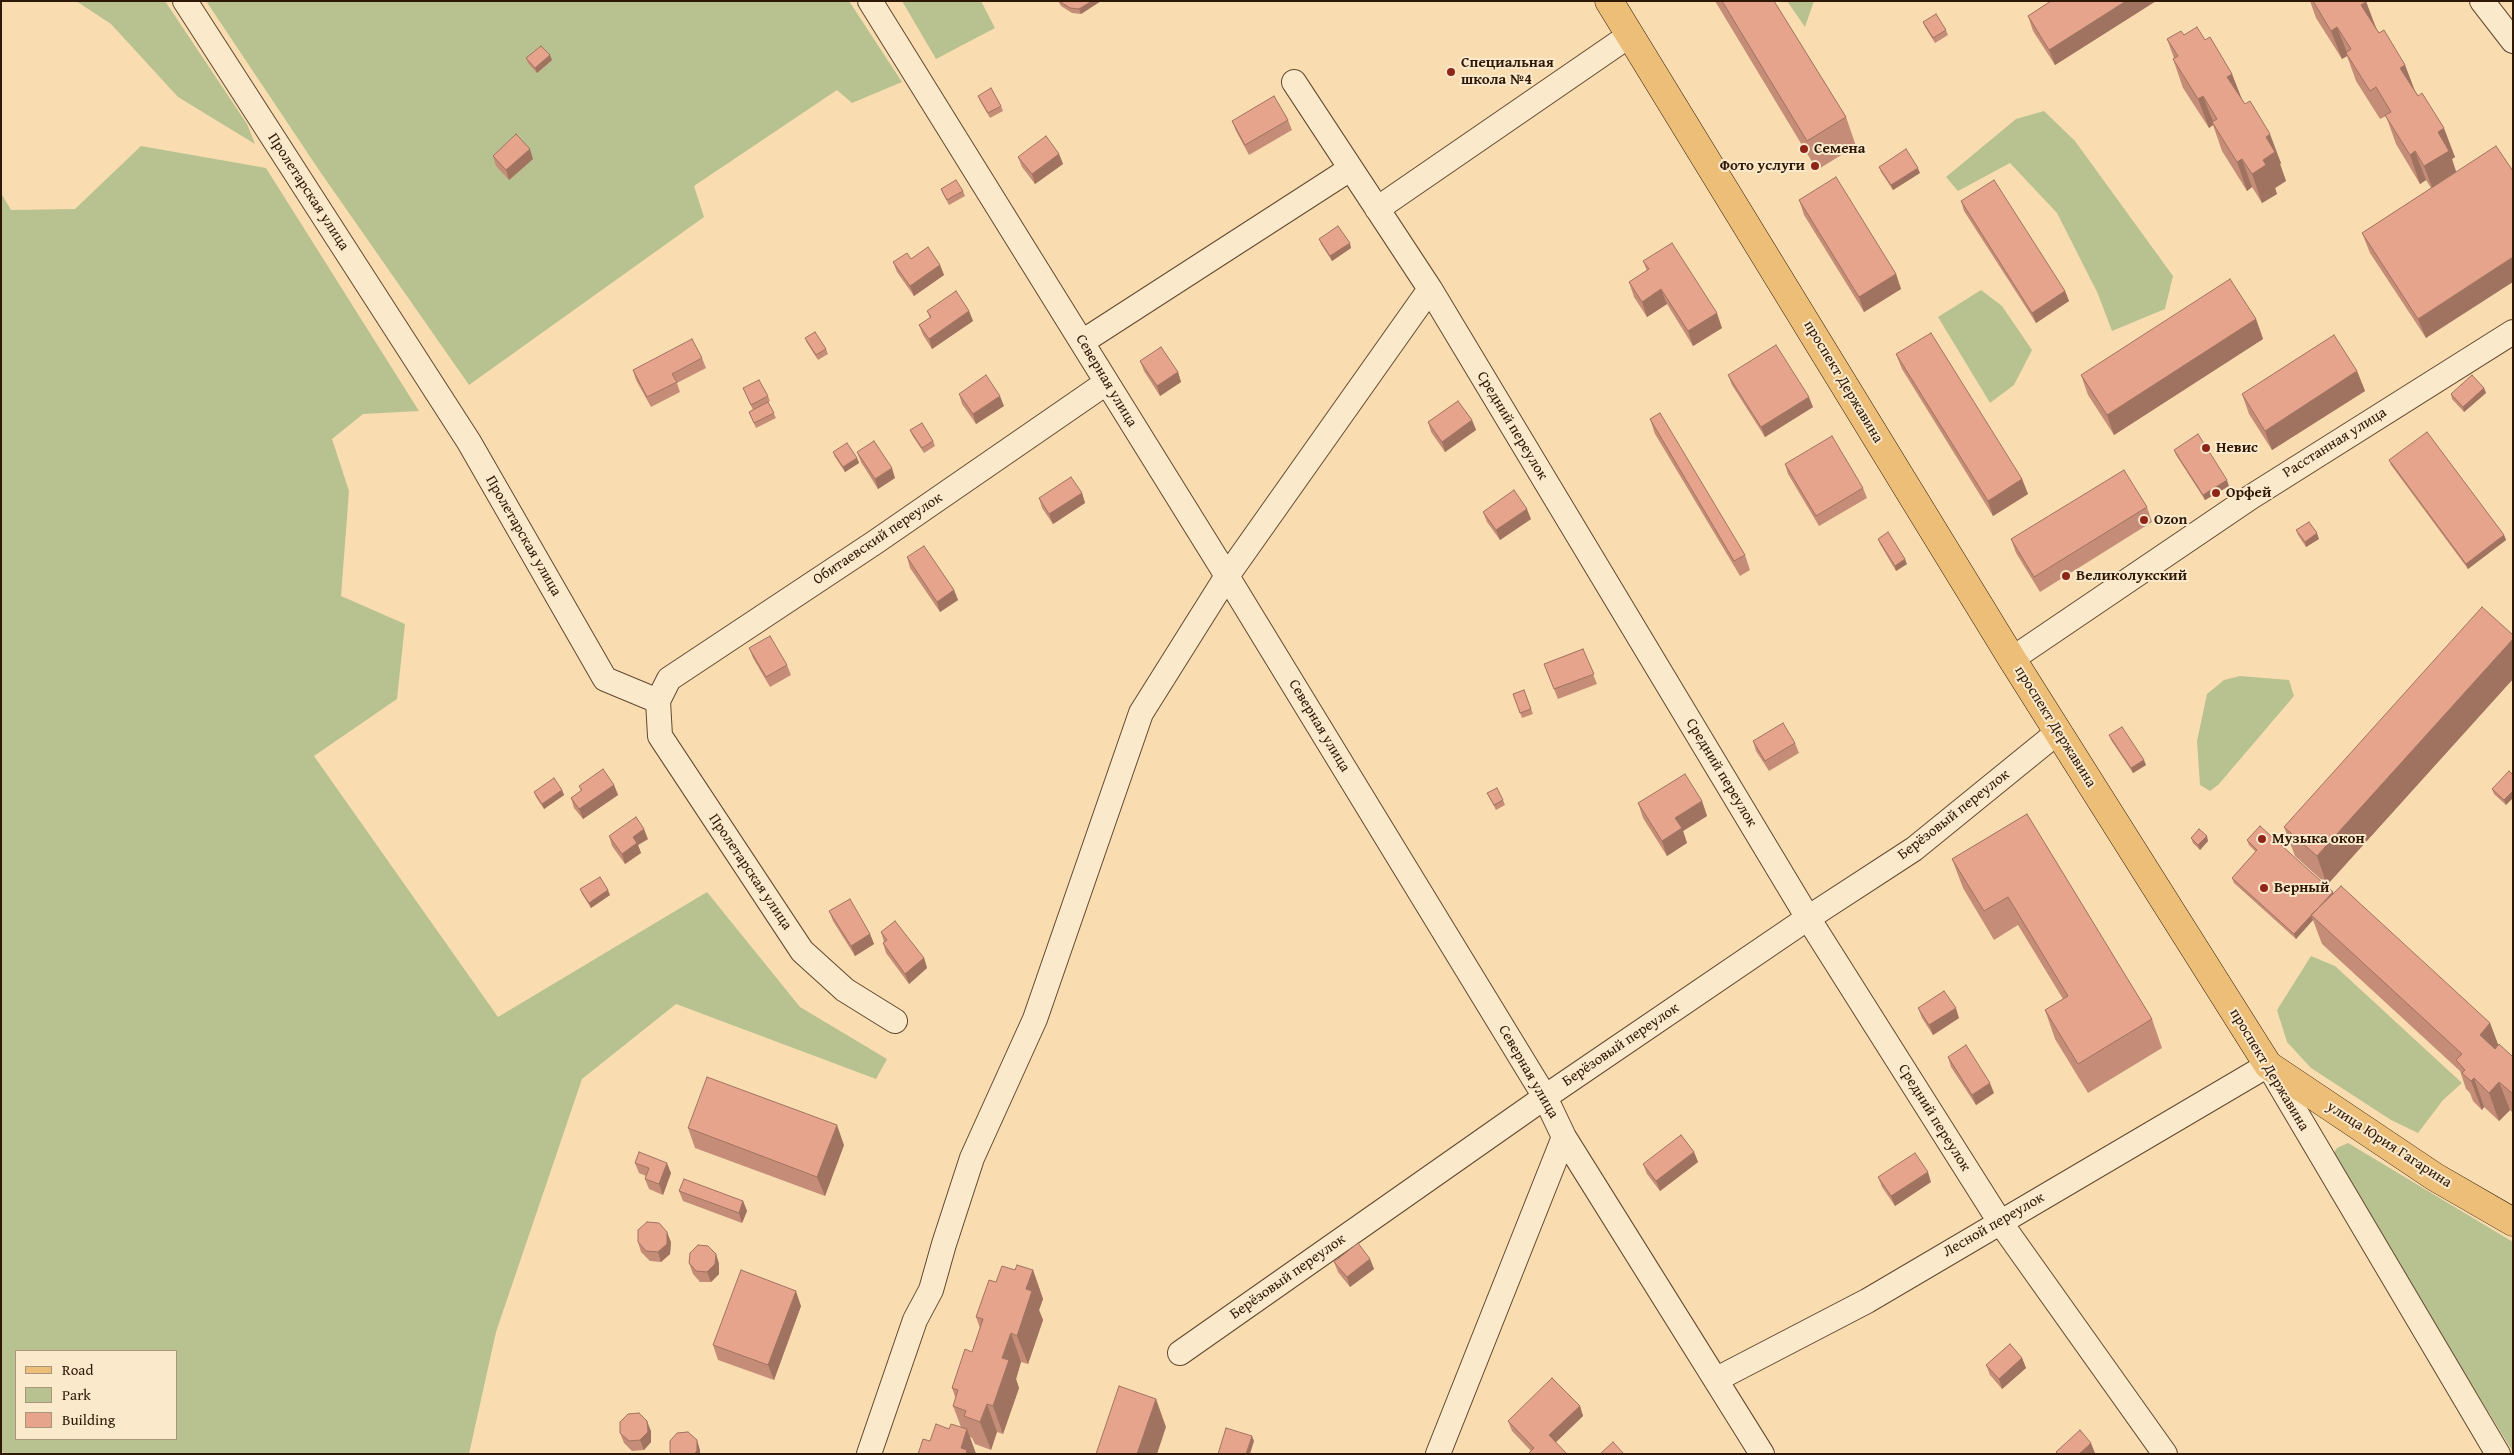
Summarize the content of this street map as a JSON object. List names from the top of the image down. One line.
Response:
{"streets":{"main road":["проспект Державина","улица Юрия Гагарина"],"street":["Пролетарская улица","Северная улица","Средний переулок","Расстанная улица","Обитаевский переулок","Берёзовый переулок","Лесной переулок"]},"crossings":[["Пролетарская улица","Обитаевский переулок"],["Северная улица","Обитаевский переулок"],["Северная улица","Берёзовый переулок"],["Северная улица","Лесной переулок"],["проспект Державина","Расстанная улица"],["проспект Державина","Берёзовый переулок"],["проспект Державина","улица Юрия Гагарина"],["проспект Державина","Лесной переулок"],["Средний переулок","Берёзовый переулок"],["Средний переулок","Лесной переулок"],["улица Юрия Гагарина","Лесной переулок"]],"places":["Специальная школа №4","Семена","Фото услуги","Невис","Орфей","Ozon","Великолукский","Музыка окон","Верный"],"legend":["Road","Park","Building"]}
